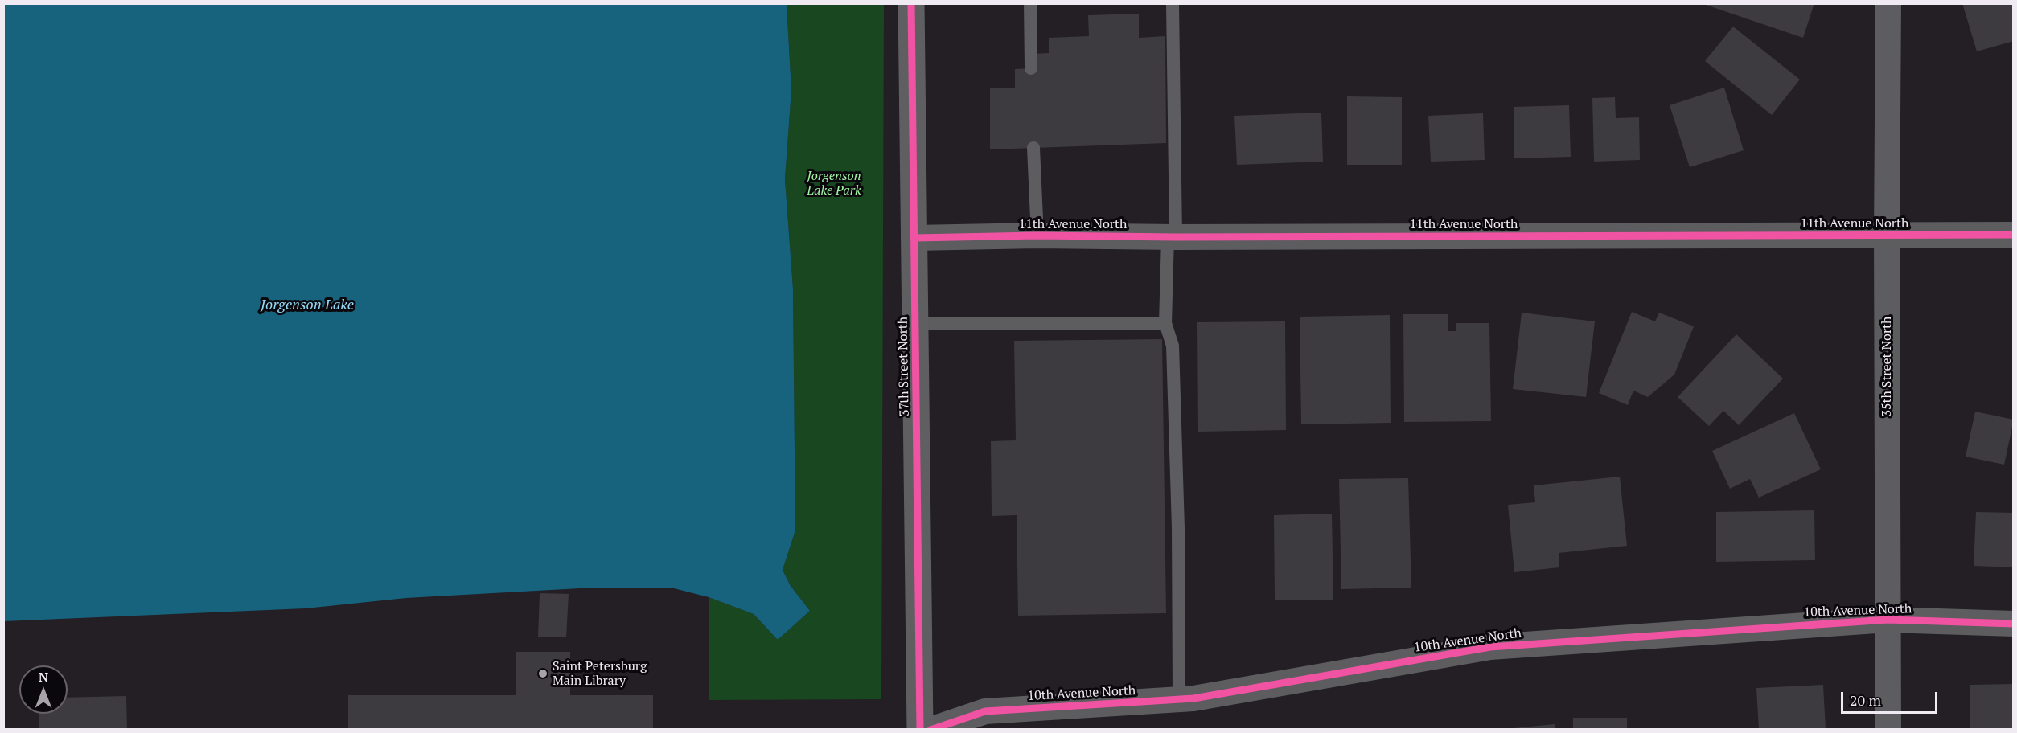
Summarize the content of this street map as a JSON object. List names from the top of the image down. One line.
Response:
{"streets":{"street":["11th Avenue North","37th Street North","35th Street North","10th Avenue North"]},"crossings":[["11th Avenue North","37th Street North"],["11th Avenue North","35th Street North"],["35th Street North","10th Avenue North"]],"water":["Jorgenson Lake"],"parks":["Jorgenson Lake Park"],"places":["Saint Petersburg Main Library"],"scale_bar":"20 m","north":"top"}
